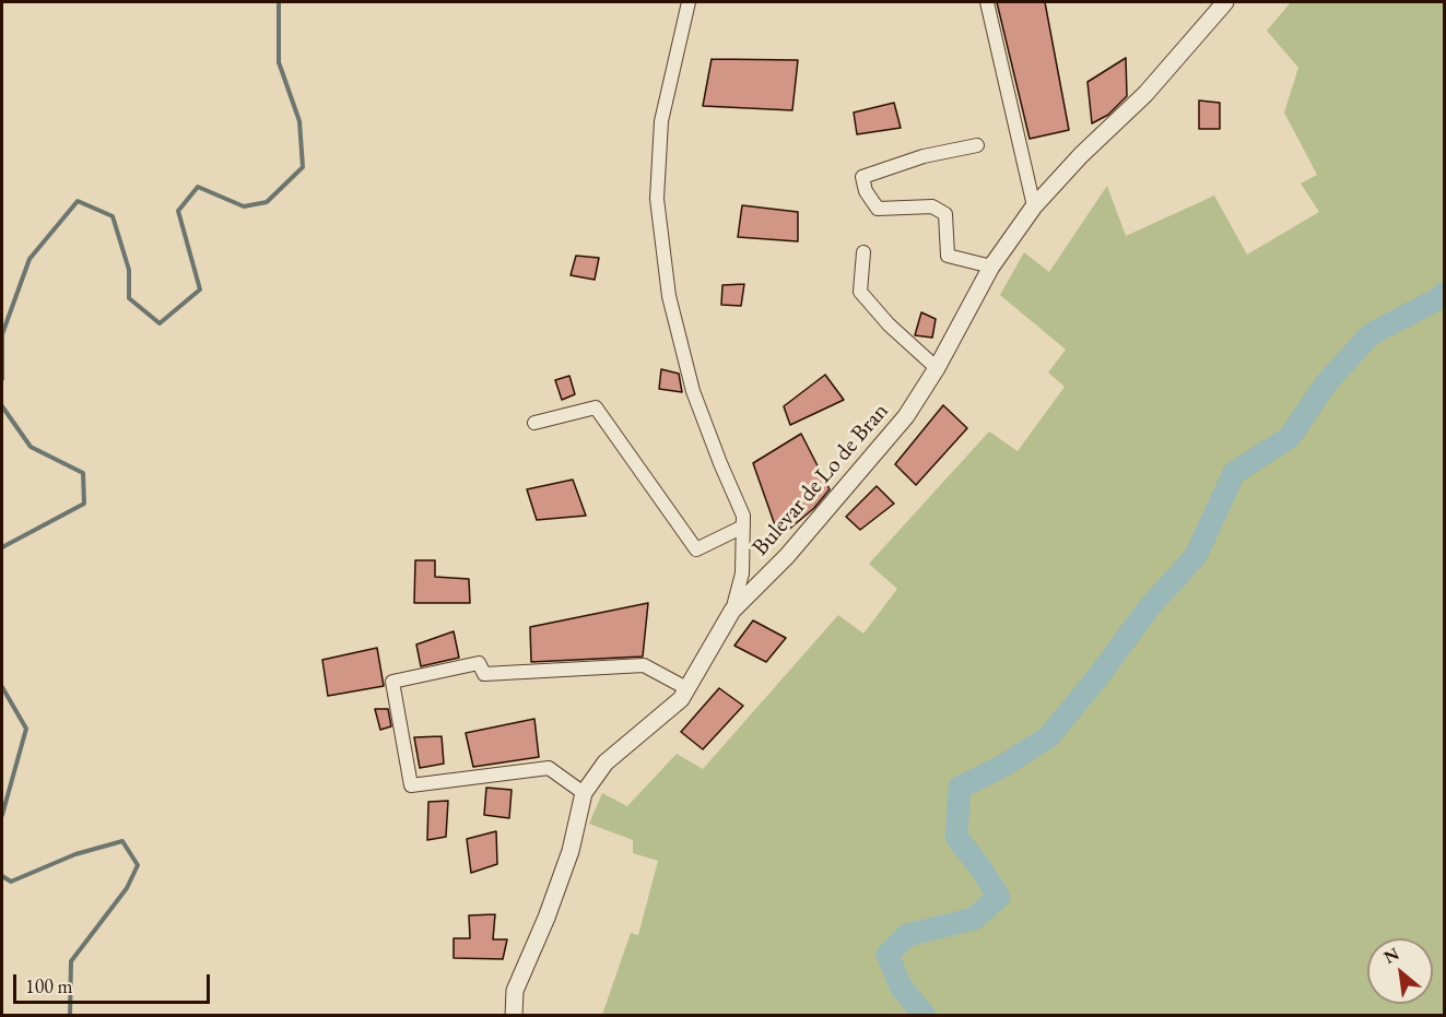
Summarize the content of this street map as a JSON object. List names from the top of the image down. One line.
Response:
{"streets":{"street":["Bulevar de Lo de Bran"]},"scale_bar":"100 m","north":"top left"}
